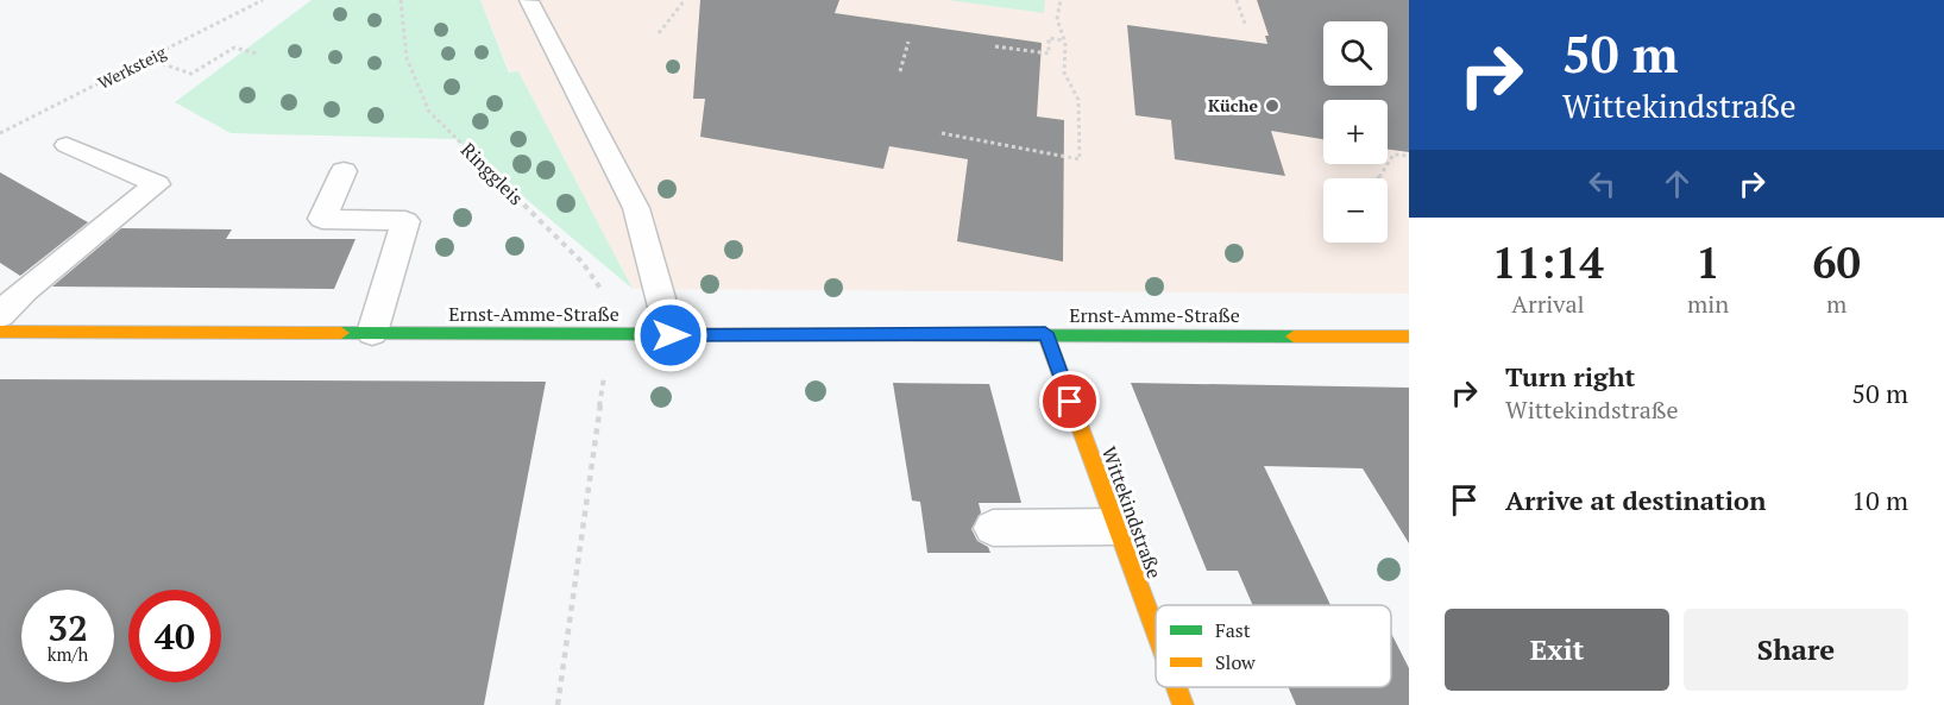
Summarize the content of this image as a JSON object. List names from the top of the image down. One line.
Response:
{"streets":{"street":["Ernst-Amme-Straße","Wittekindstraße"],"path":["Werksteig","Ringgleis"]},"crossings":[["Ringgleis","Ernst-Amme-Straße"],["Ernst-Amme-Straße","Wittekindstraße"]],"places":["Küche"],"legend":["Fast","Slow"],"page":{"turn":["50 m","Wittekindstraße"],"map_buttons":["+","−"],"eta":["11:14","Arrival","1","min","60","m"],"list":[{"name":"Turn right","note":"Wittekindstraße","value":"50 m"},{"name":"Arrive at destination","value":"10 m"}],"speed":"32 km/h","limit":"40","buttons":["Exit","Share"]}}
